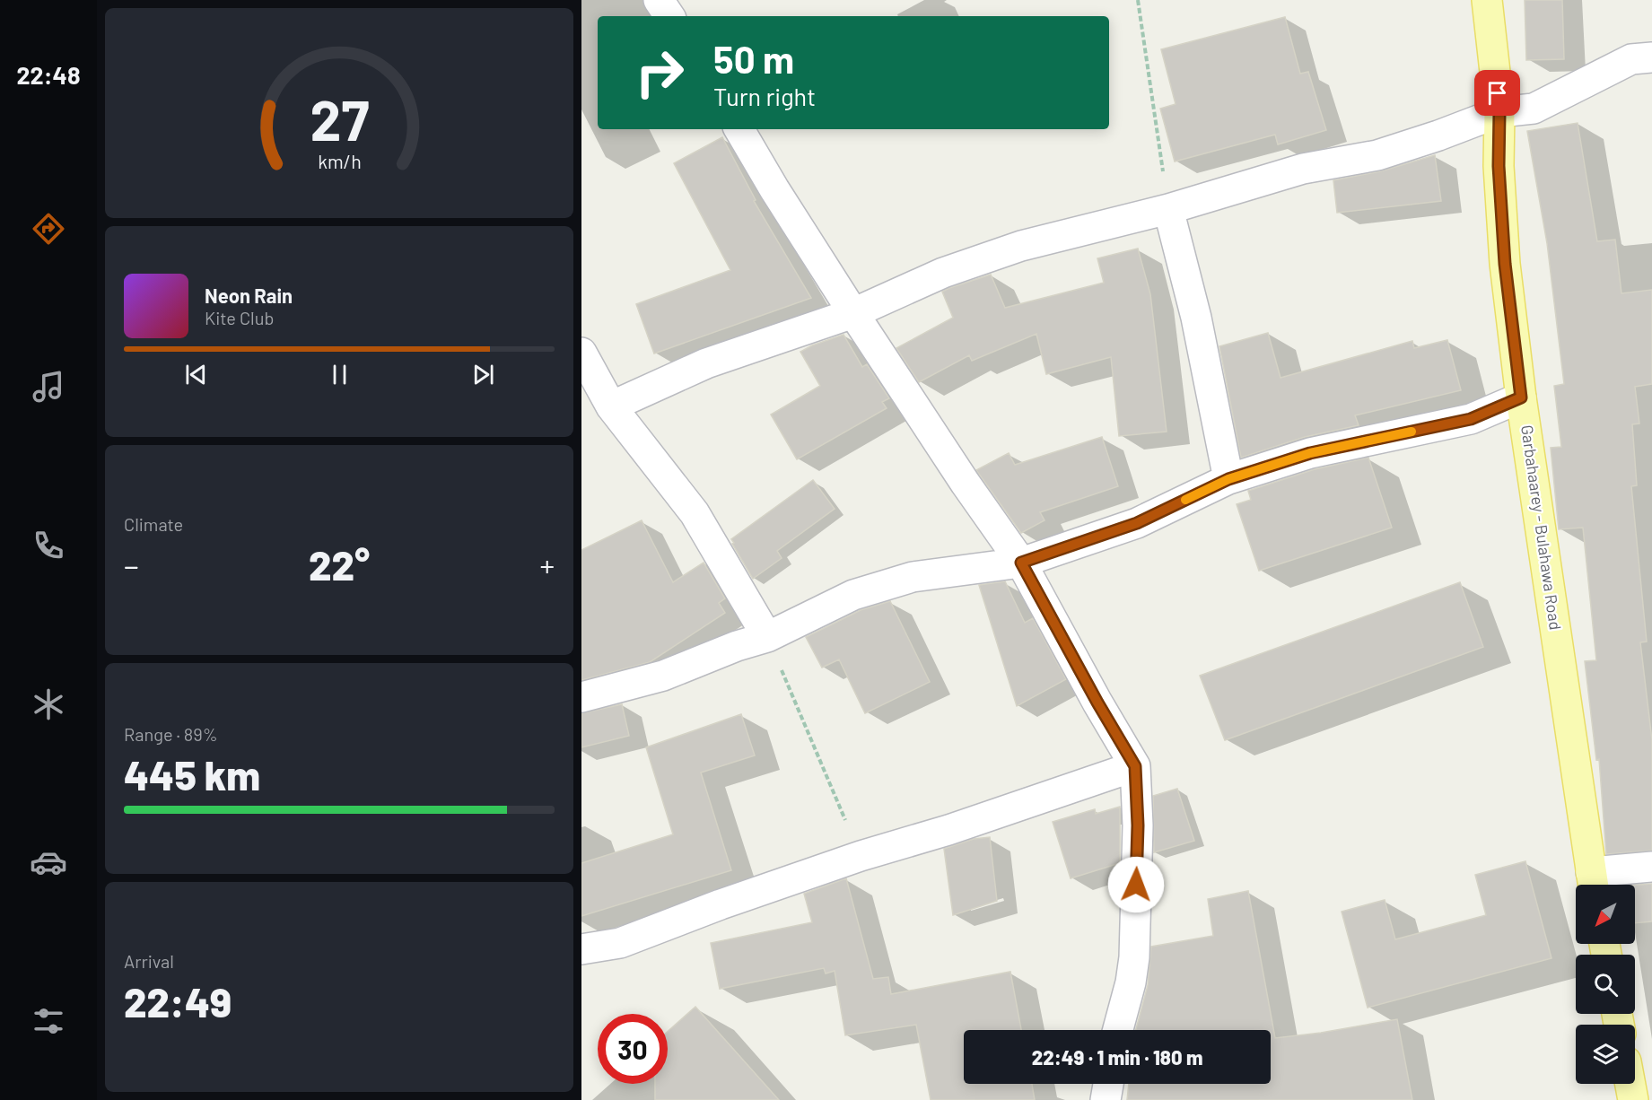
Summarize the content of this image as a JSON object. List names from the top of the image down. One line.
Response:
{"streets":{"main road":["Garbahaarey - Bulahawa Road"]},"north":"bottom left","page":{"tabs":"22:48","turn":["50 m","Turn right"],"song":["Neon Rain","Kite Club"],"tile":["Climate",["Range · 89%","445 km"],["Arrival","22:49"]],"heat":["−","22°","+"],"limit":"30","trip":"22:49 · 1 min · 180 m","gauge":["27","km/h"]}}
